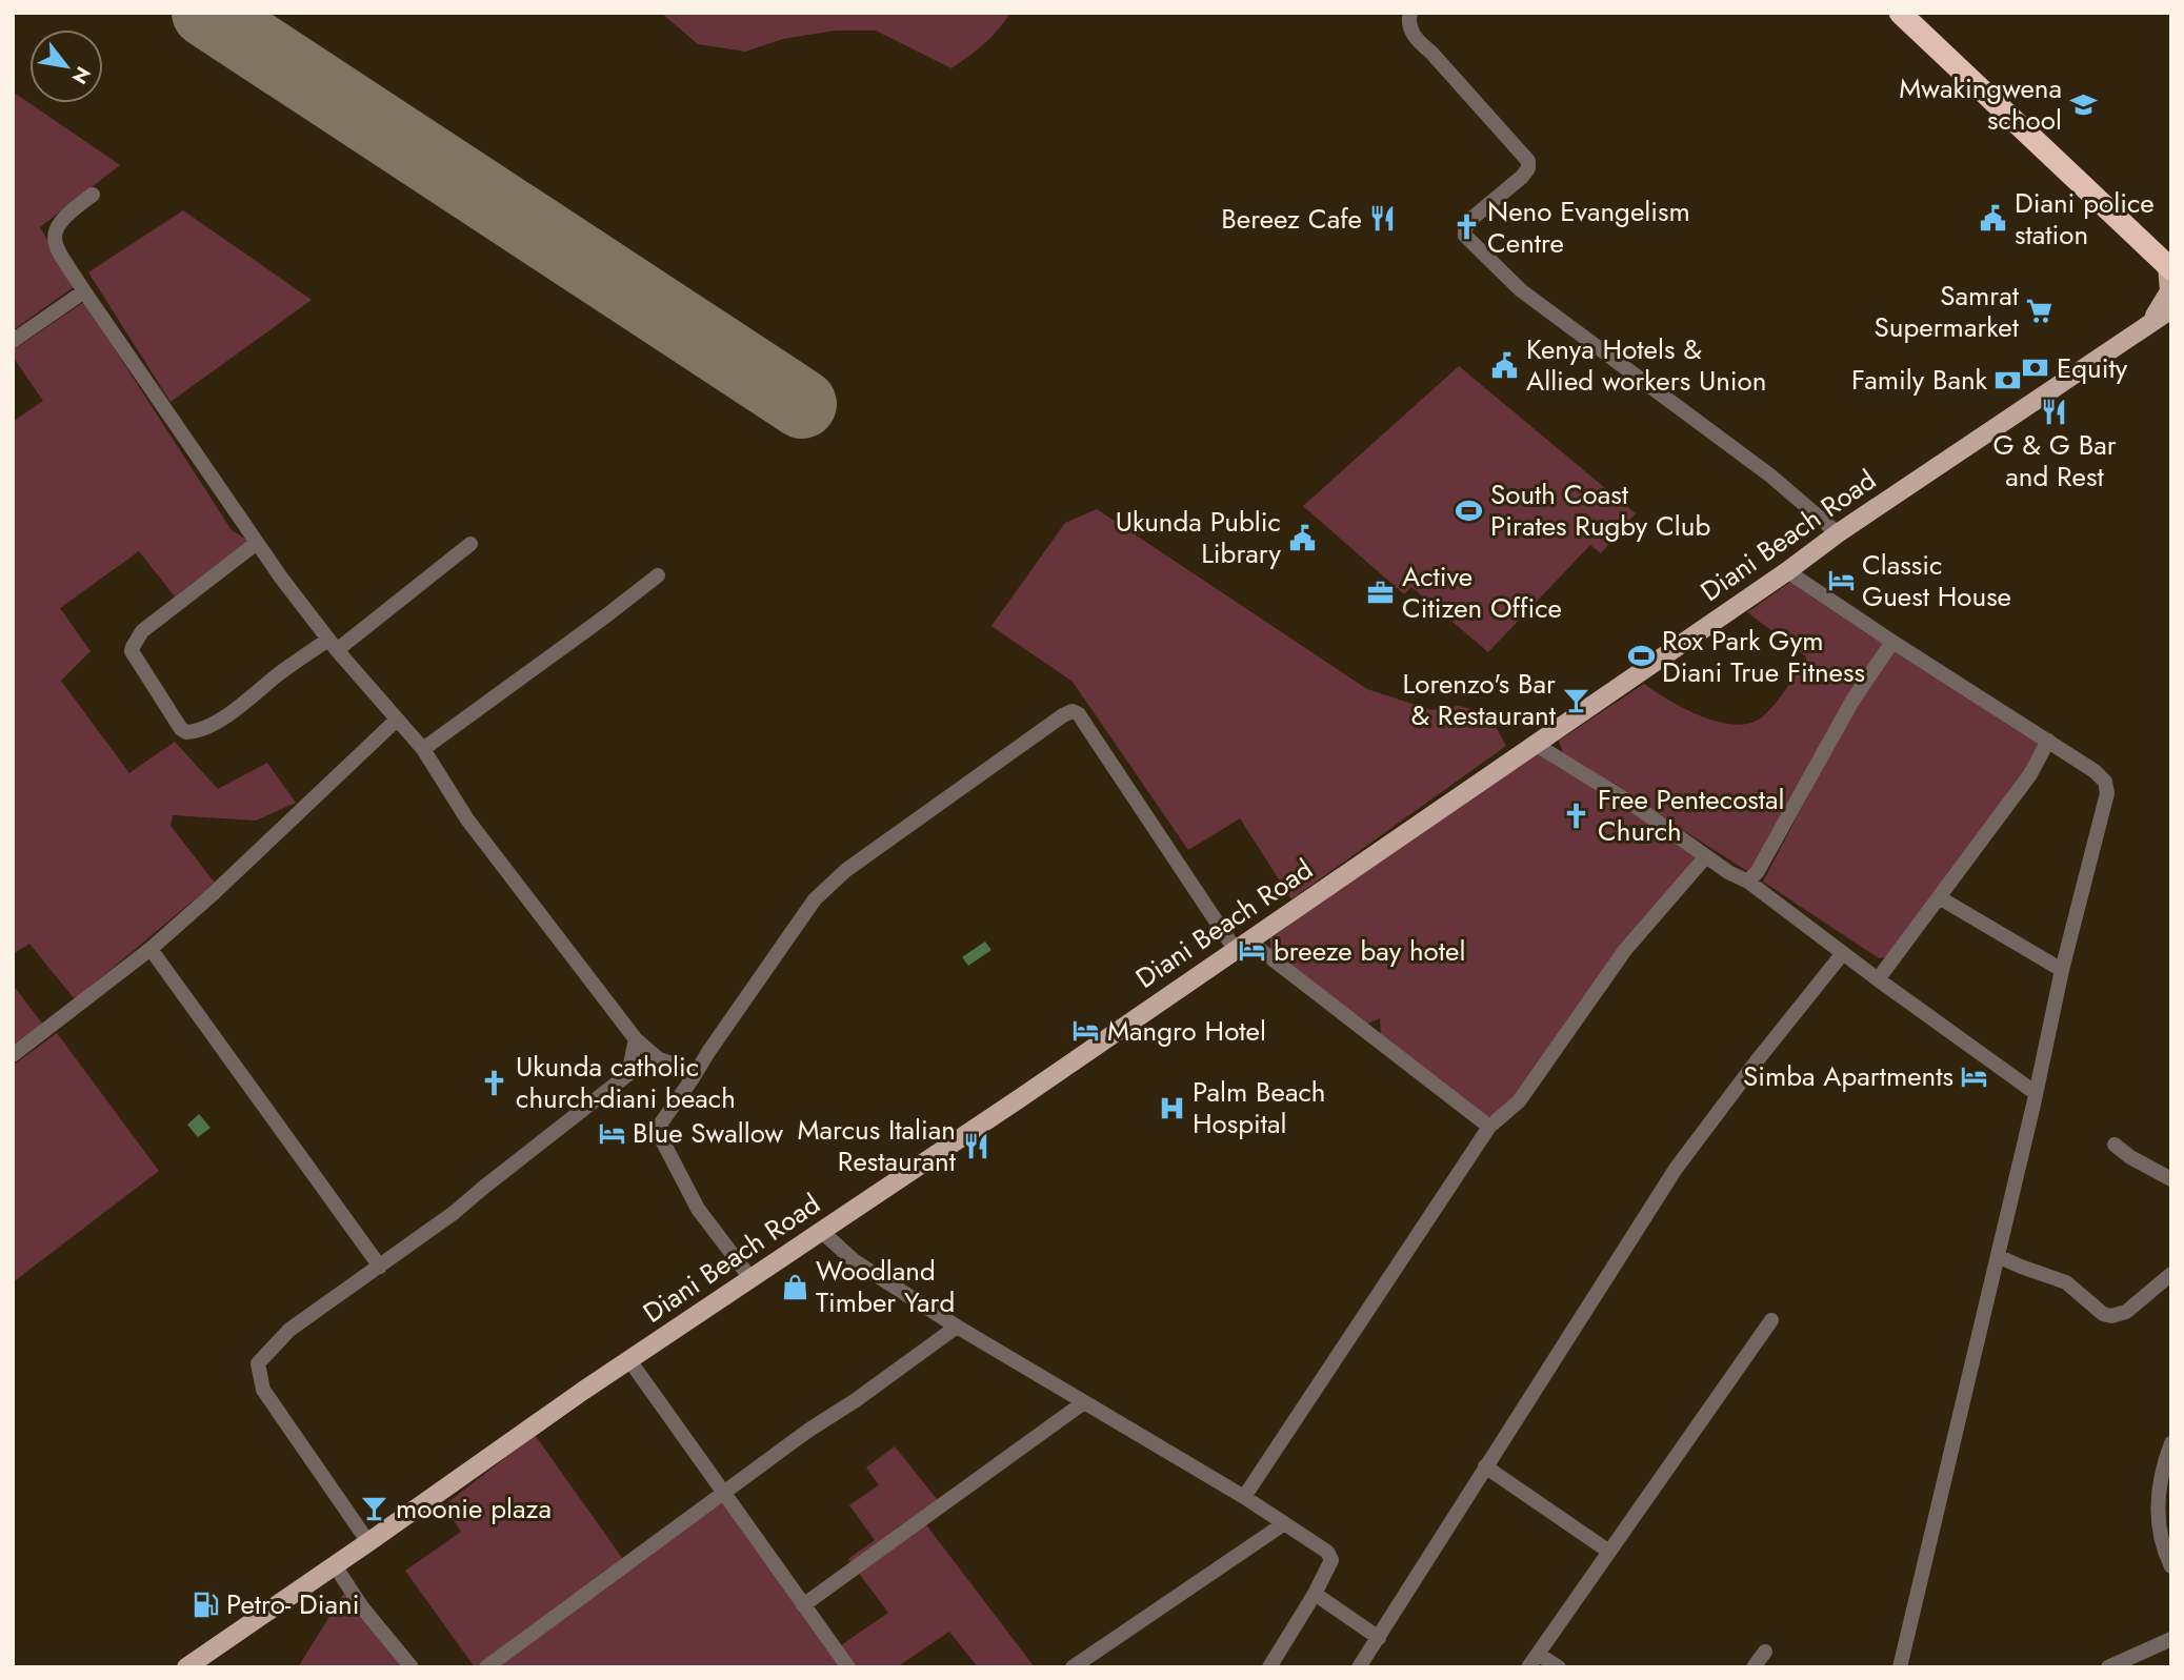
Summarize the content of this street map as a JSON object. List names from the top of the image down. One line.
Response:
{"streets":{"main road":["Diani Beach Road"]},"places":{"school or university":["Mwakingwena school"],"restaurant":["Bereez Cafe","G & G Bar and Rest","Marcus Italian Restaurant"],"public building":["Diani police station","Kenya Hotels & Allied workers Union","Ukunda Public Library"],"church":["Neno Evangelism Centre","Free Pentecostal Church","Ukunda catholic church-diani beach"],"supermarket":["Samrat Supermarket"],"bank":["Equity","Family Bank"],"sports":["South Coast Pirates Rugby Club","Rox Park Gym Diani True Fitness"],"hotel":["Classic Guest House","breeze bay hotel","Mangro Hotel","Simba Apartments","Blue Swallow"],"office":["Active Citizen Office"],"bar":["Lorenzo's Bar & Restaurant","moonie plaza"],"hospital":["Palm Beach Hospital"],"shop":["Woodland Timber Yard"],"fuel station":["Petro- Diani"]},"north":"bottom right"}
